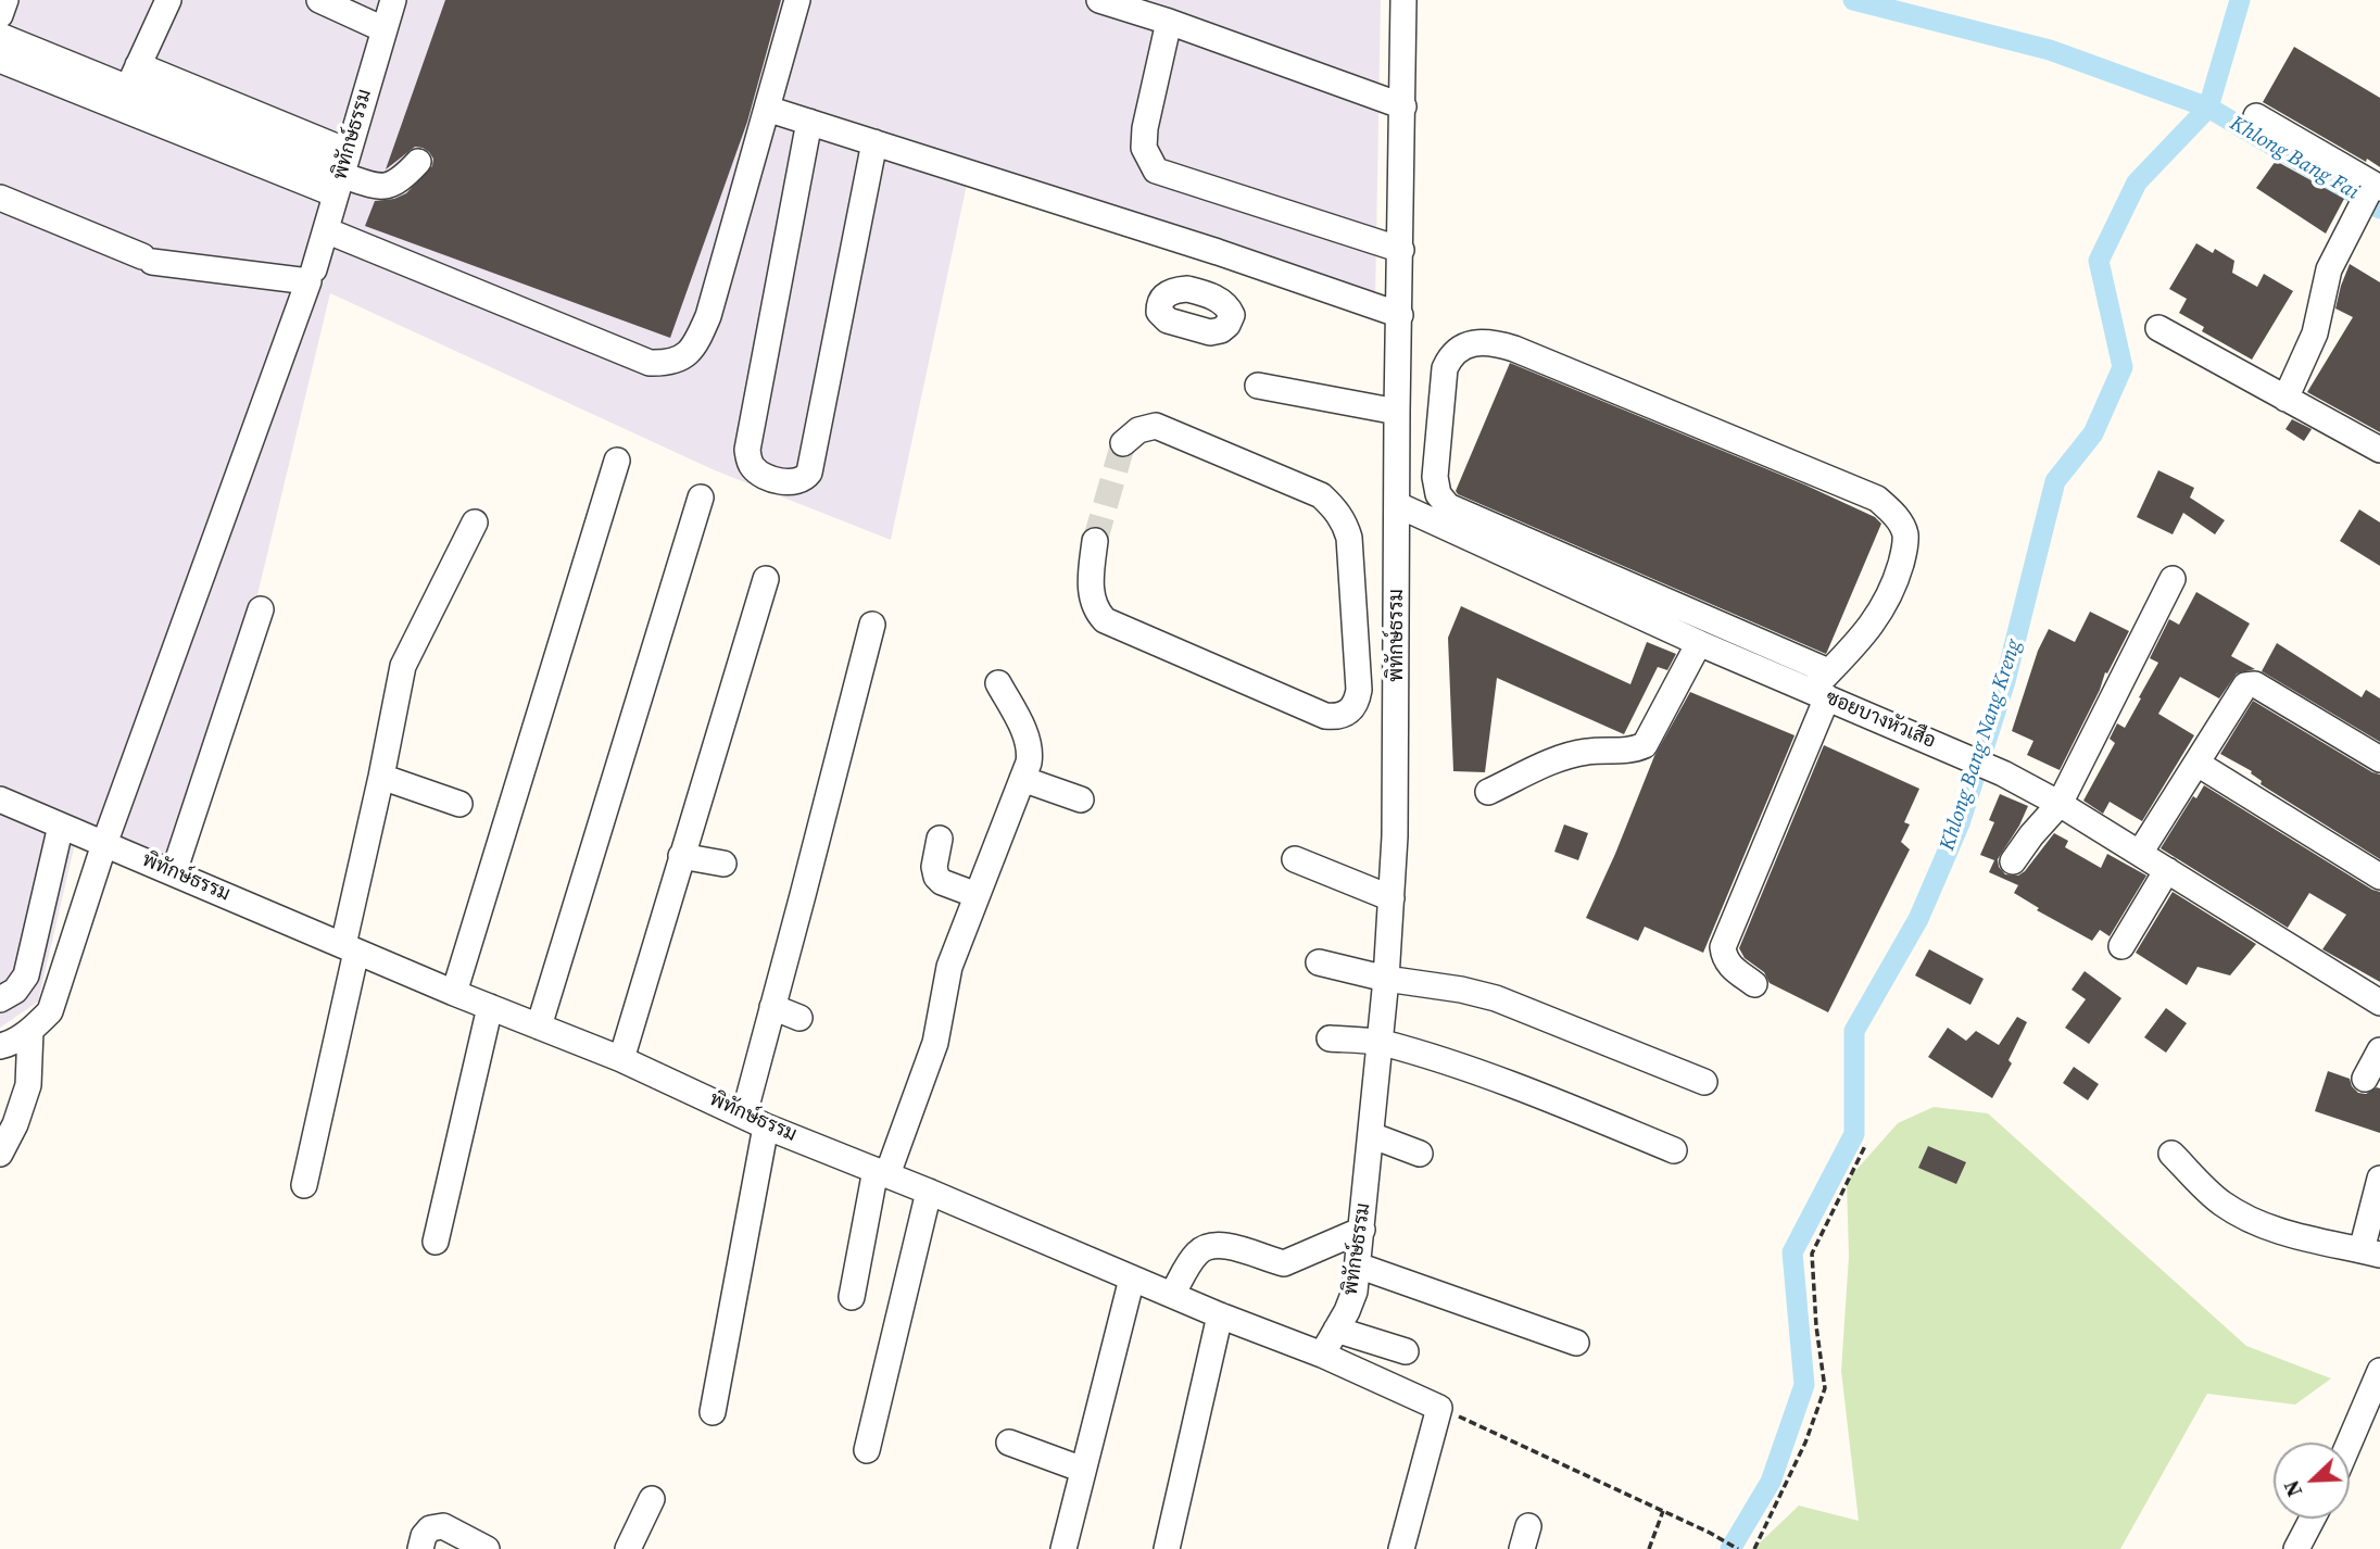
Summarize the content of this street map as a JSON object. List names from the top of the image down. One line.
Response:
{"streets":{"street":["พิทักษ์ธรรม","ซอยบางหัวเสือ"]},"crossings":[["พิทักษ์ธรรม","ซอยบางหัวเสือ"]],"water":["Khlong Bang Fai","Khlong Bang Nang Kreng"],"north":"bottom left"}
